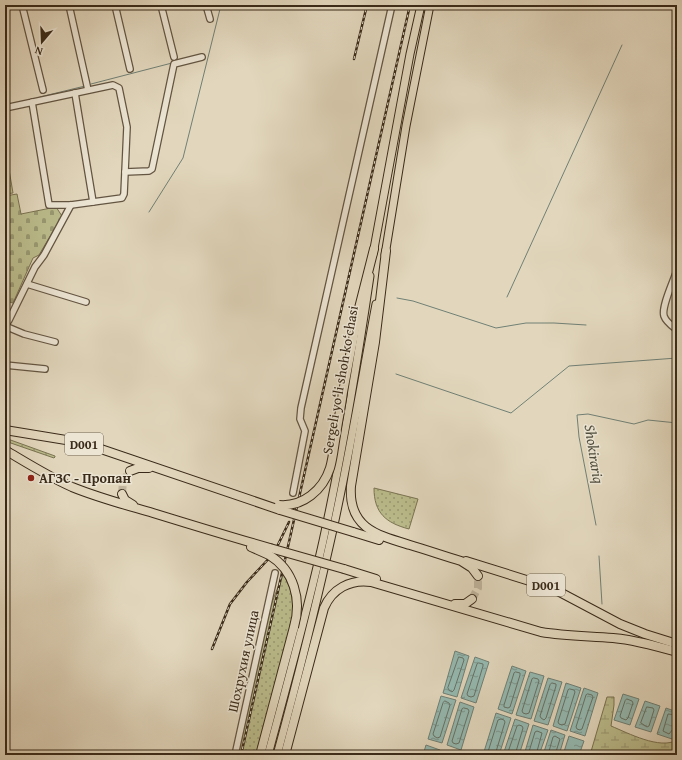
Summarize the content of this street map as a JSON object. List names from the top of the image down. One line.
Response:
{"streets":{"highway":["D001"],"main road":["Sergeli yo‘li shoh ko‘chasi"],"street":["Шохрухия улица"]},"water":["Shokirariq"],"places":["АГЗС - Пропан"],"north":"bottom"}
